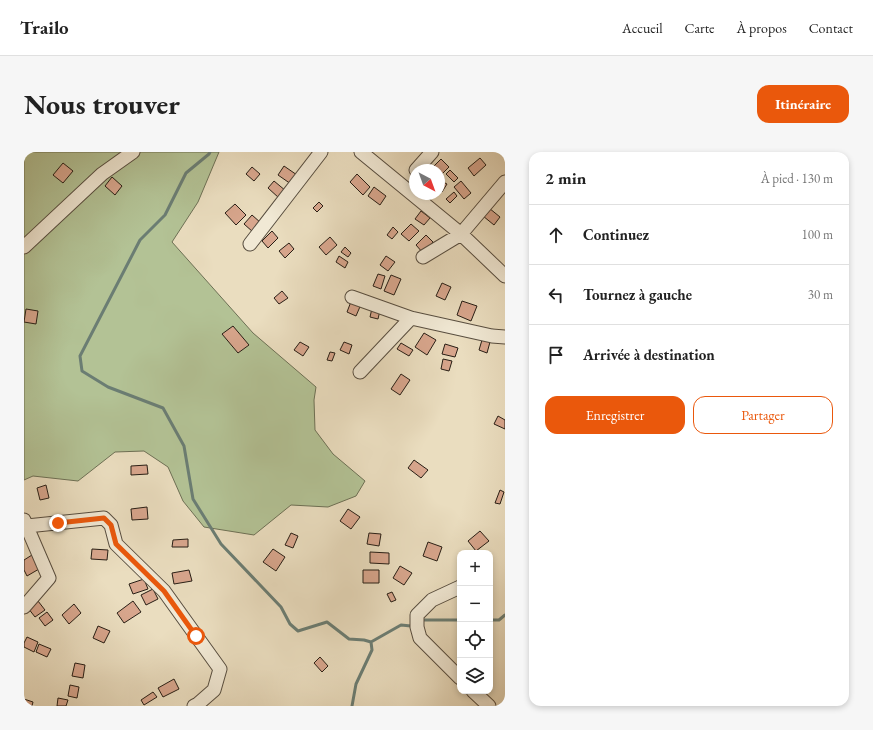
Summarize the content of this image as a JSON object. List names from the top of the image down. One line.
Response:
{"north":"bottom right","page":{"header":"Trailo","nav":["Accueil","Carte","À propos","Contact"],"buttons":["Itinéraire",["Enregistrer","Partager"]],"title":"Nous trouver","heading":["2 min","À pied · 130 m"],"list":[["Continuez","100 m"],["Tournez à gauche","30 m"],"Arrivée à destination"],"map_buttons":["+","−"]}}
